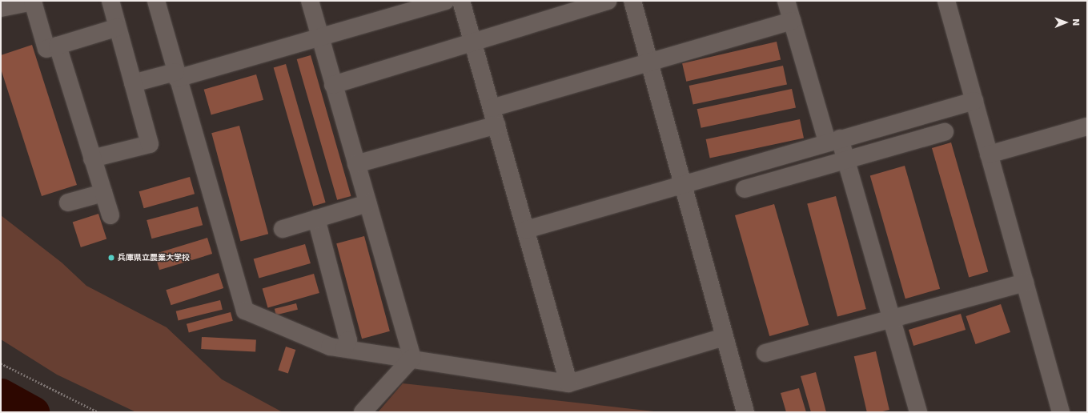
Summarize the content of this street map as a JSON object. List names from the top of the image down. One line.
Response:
{"places":["兵庫県立農業大学校"],"north":"right"}
